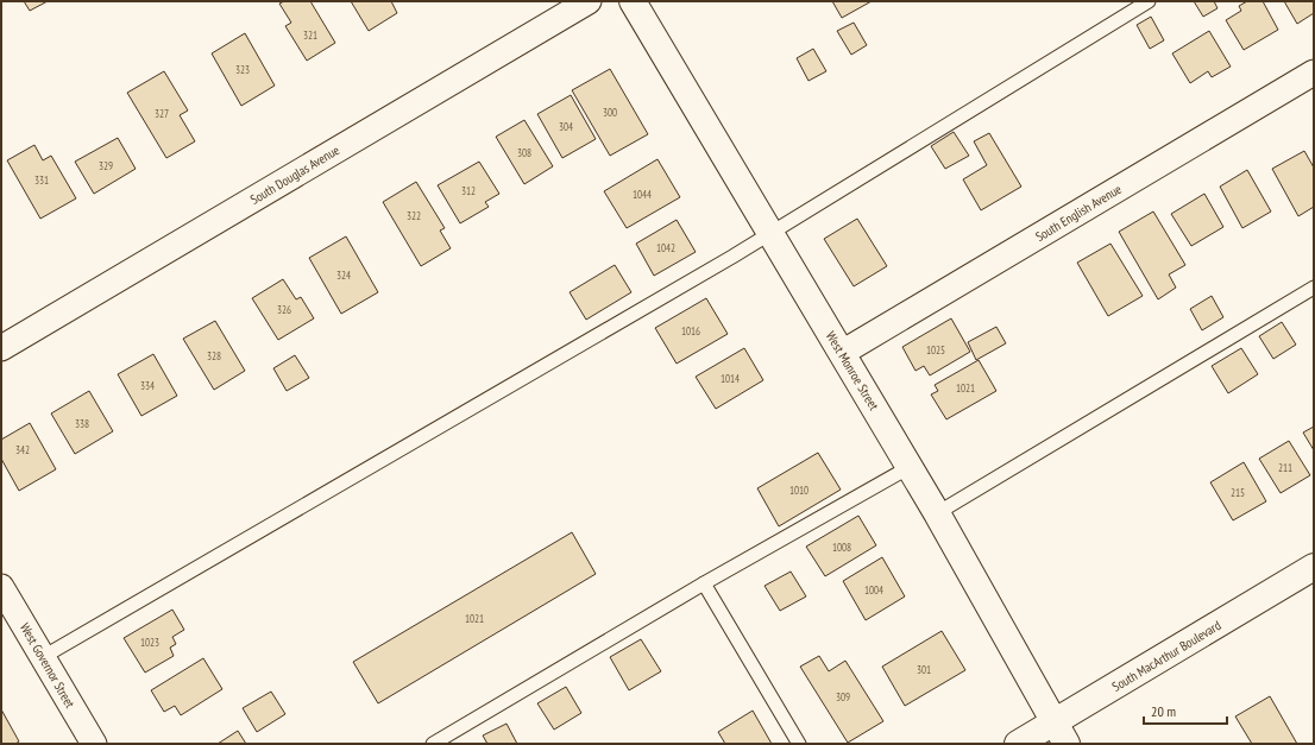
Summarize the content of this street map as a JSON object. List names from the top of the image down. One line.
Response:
{"streets":{"street":["South Douglas Avenue","South English Avenue","West Monroe Street","South MacArthur Boulevard","West Governor Street"]},"crossings":[["South English Avenue","West Monroe Street"],["West Monroe Street","South MacArthur Boulevard"]],"house_numbers":["321","323","300","327","304","308","329","331","312","1044","322","1042","324","326","1016","1025","328","1014","334","1021","338","342","211","1010","215","1008","1004","1021","1023","301","309"],"scale_bar":"20 m"}
